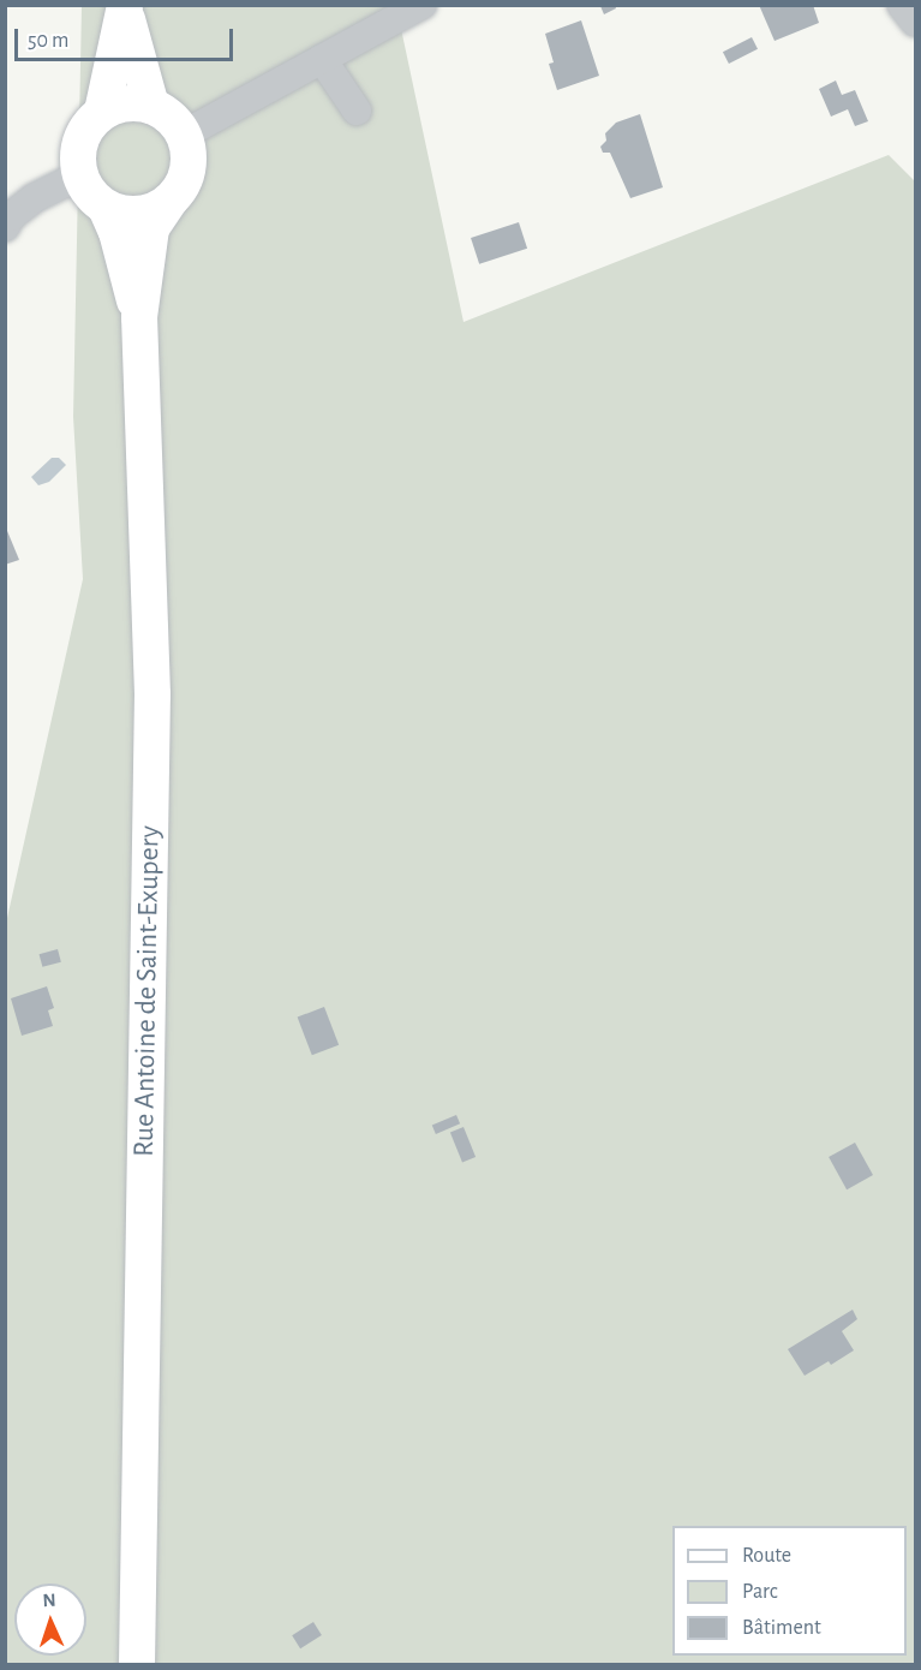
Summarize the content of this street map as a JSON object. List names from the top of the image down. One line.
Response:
{"streets":{"main road":["Rue Antoine de Saint-Exupery"]},"legend":["Route","Parc","Bâtiment"],"scale_bar":"50 m","north":"top"}
